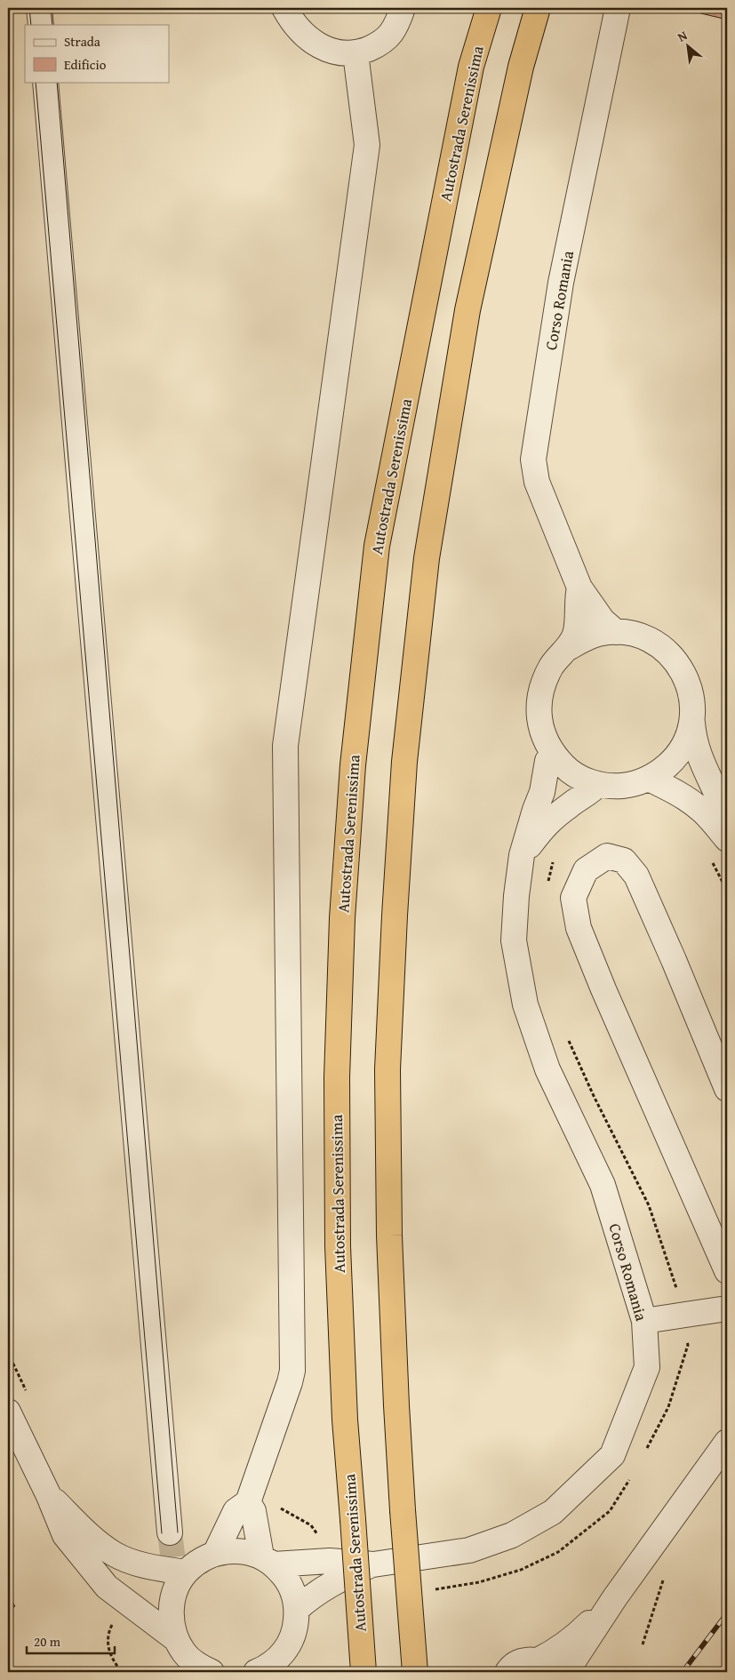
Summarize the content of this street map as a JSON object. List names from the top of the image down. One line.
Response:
{"streets":{"highway":["Autostrada Serenissima"],"street":["Corso Romania"]},"legend":["Strada","Edificio"],"scale_bar":"20 m","north":"top left"}
